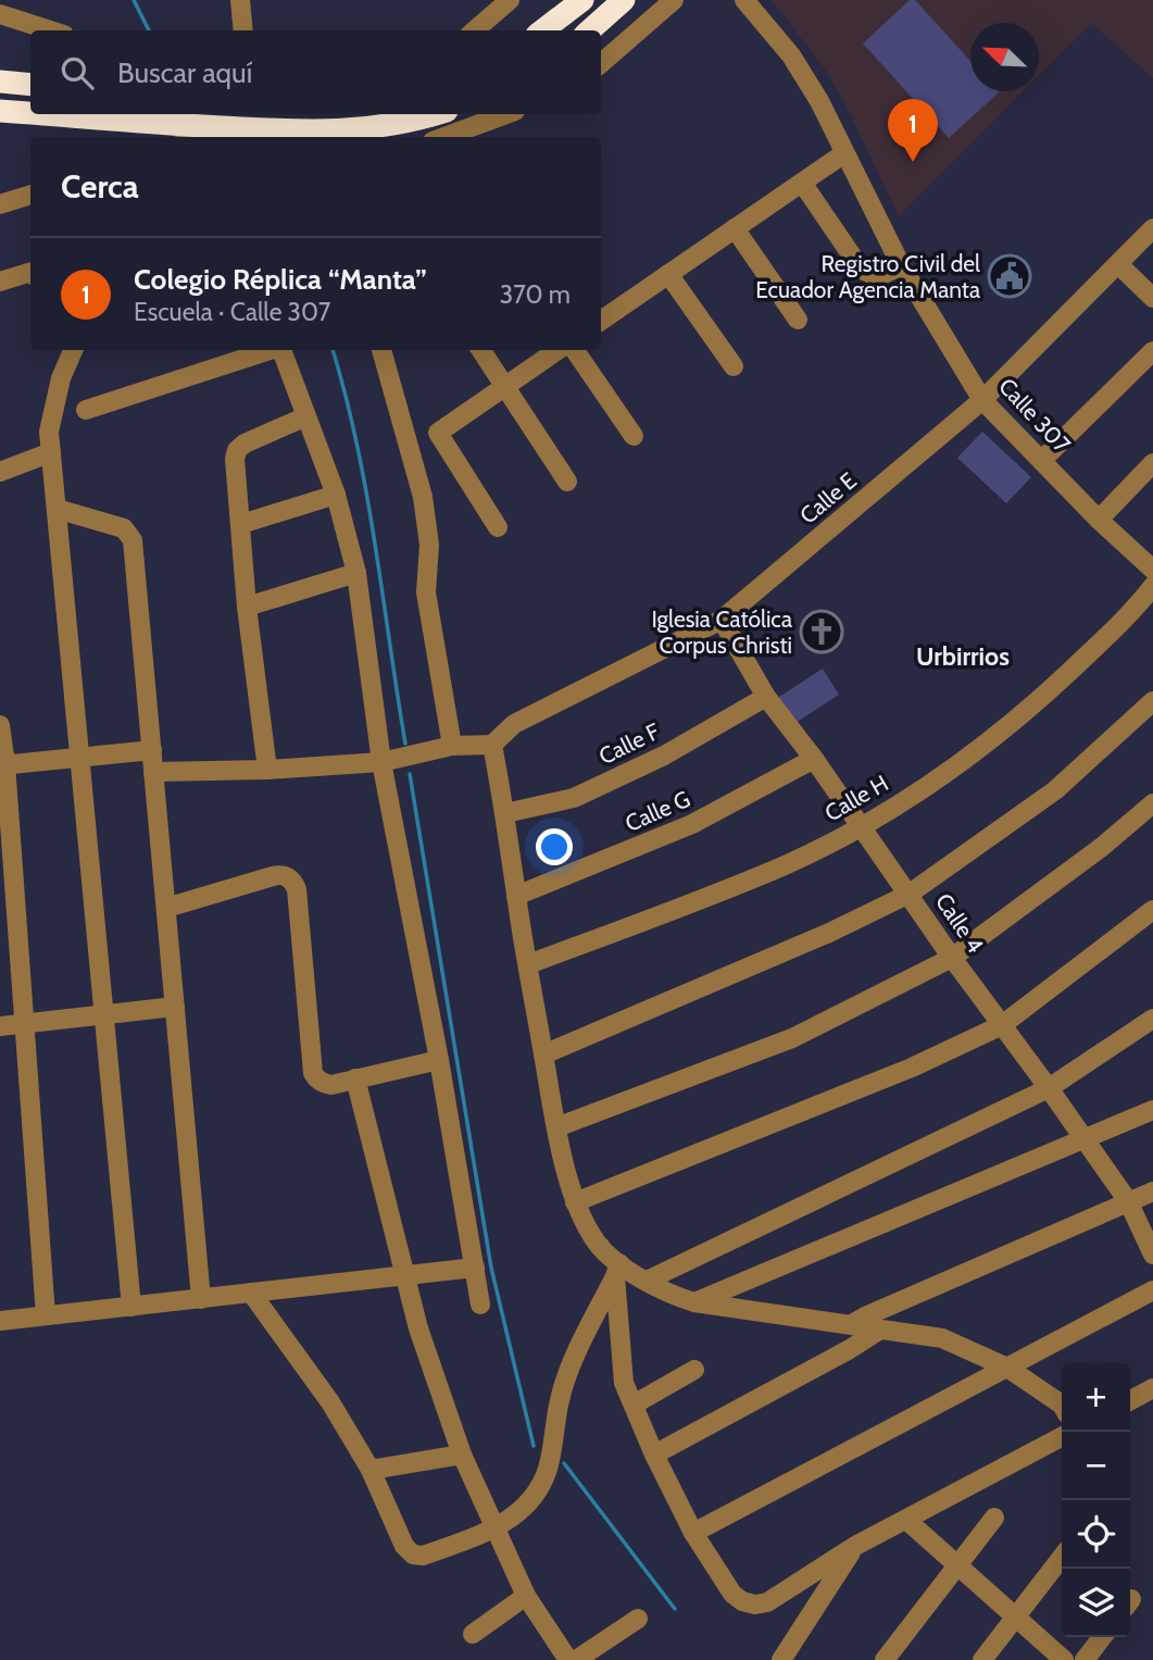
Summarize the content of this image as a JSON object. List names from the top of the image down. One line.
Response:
{"streets":{"street":["Calle 307","Calle E","Calle F","Calle H","Calle G","Calle 4"]},"crossings":[["Calle 307","Calle E"],["Calle E","Calle 4"],["Calle F","Calle 4"],["Calle H","Calle 4"],["Calle G","Calle 4"]],"districts":["Urbirrios"],"places":{"public building":["Registro Civil del Ecuador Agencia Manta"],"church":["Iglesia Católica Corpus Christi"]},"north":"top left","page":{"search":"Buscar aquí","pins":"1","heading":"Cerca","list":[{"mark":"1","name":"Colegio Réplica “Manta”","note":"Escuela · Calle 307","value":"370 m"}],"map_buttons":["+","−"]}}
